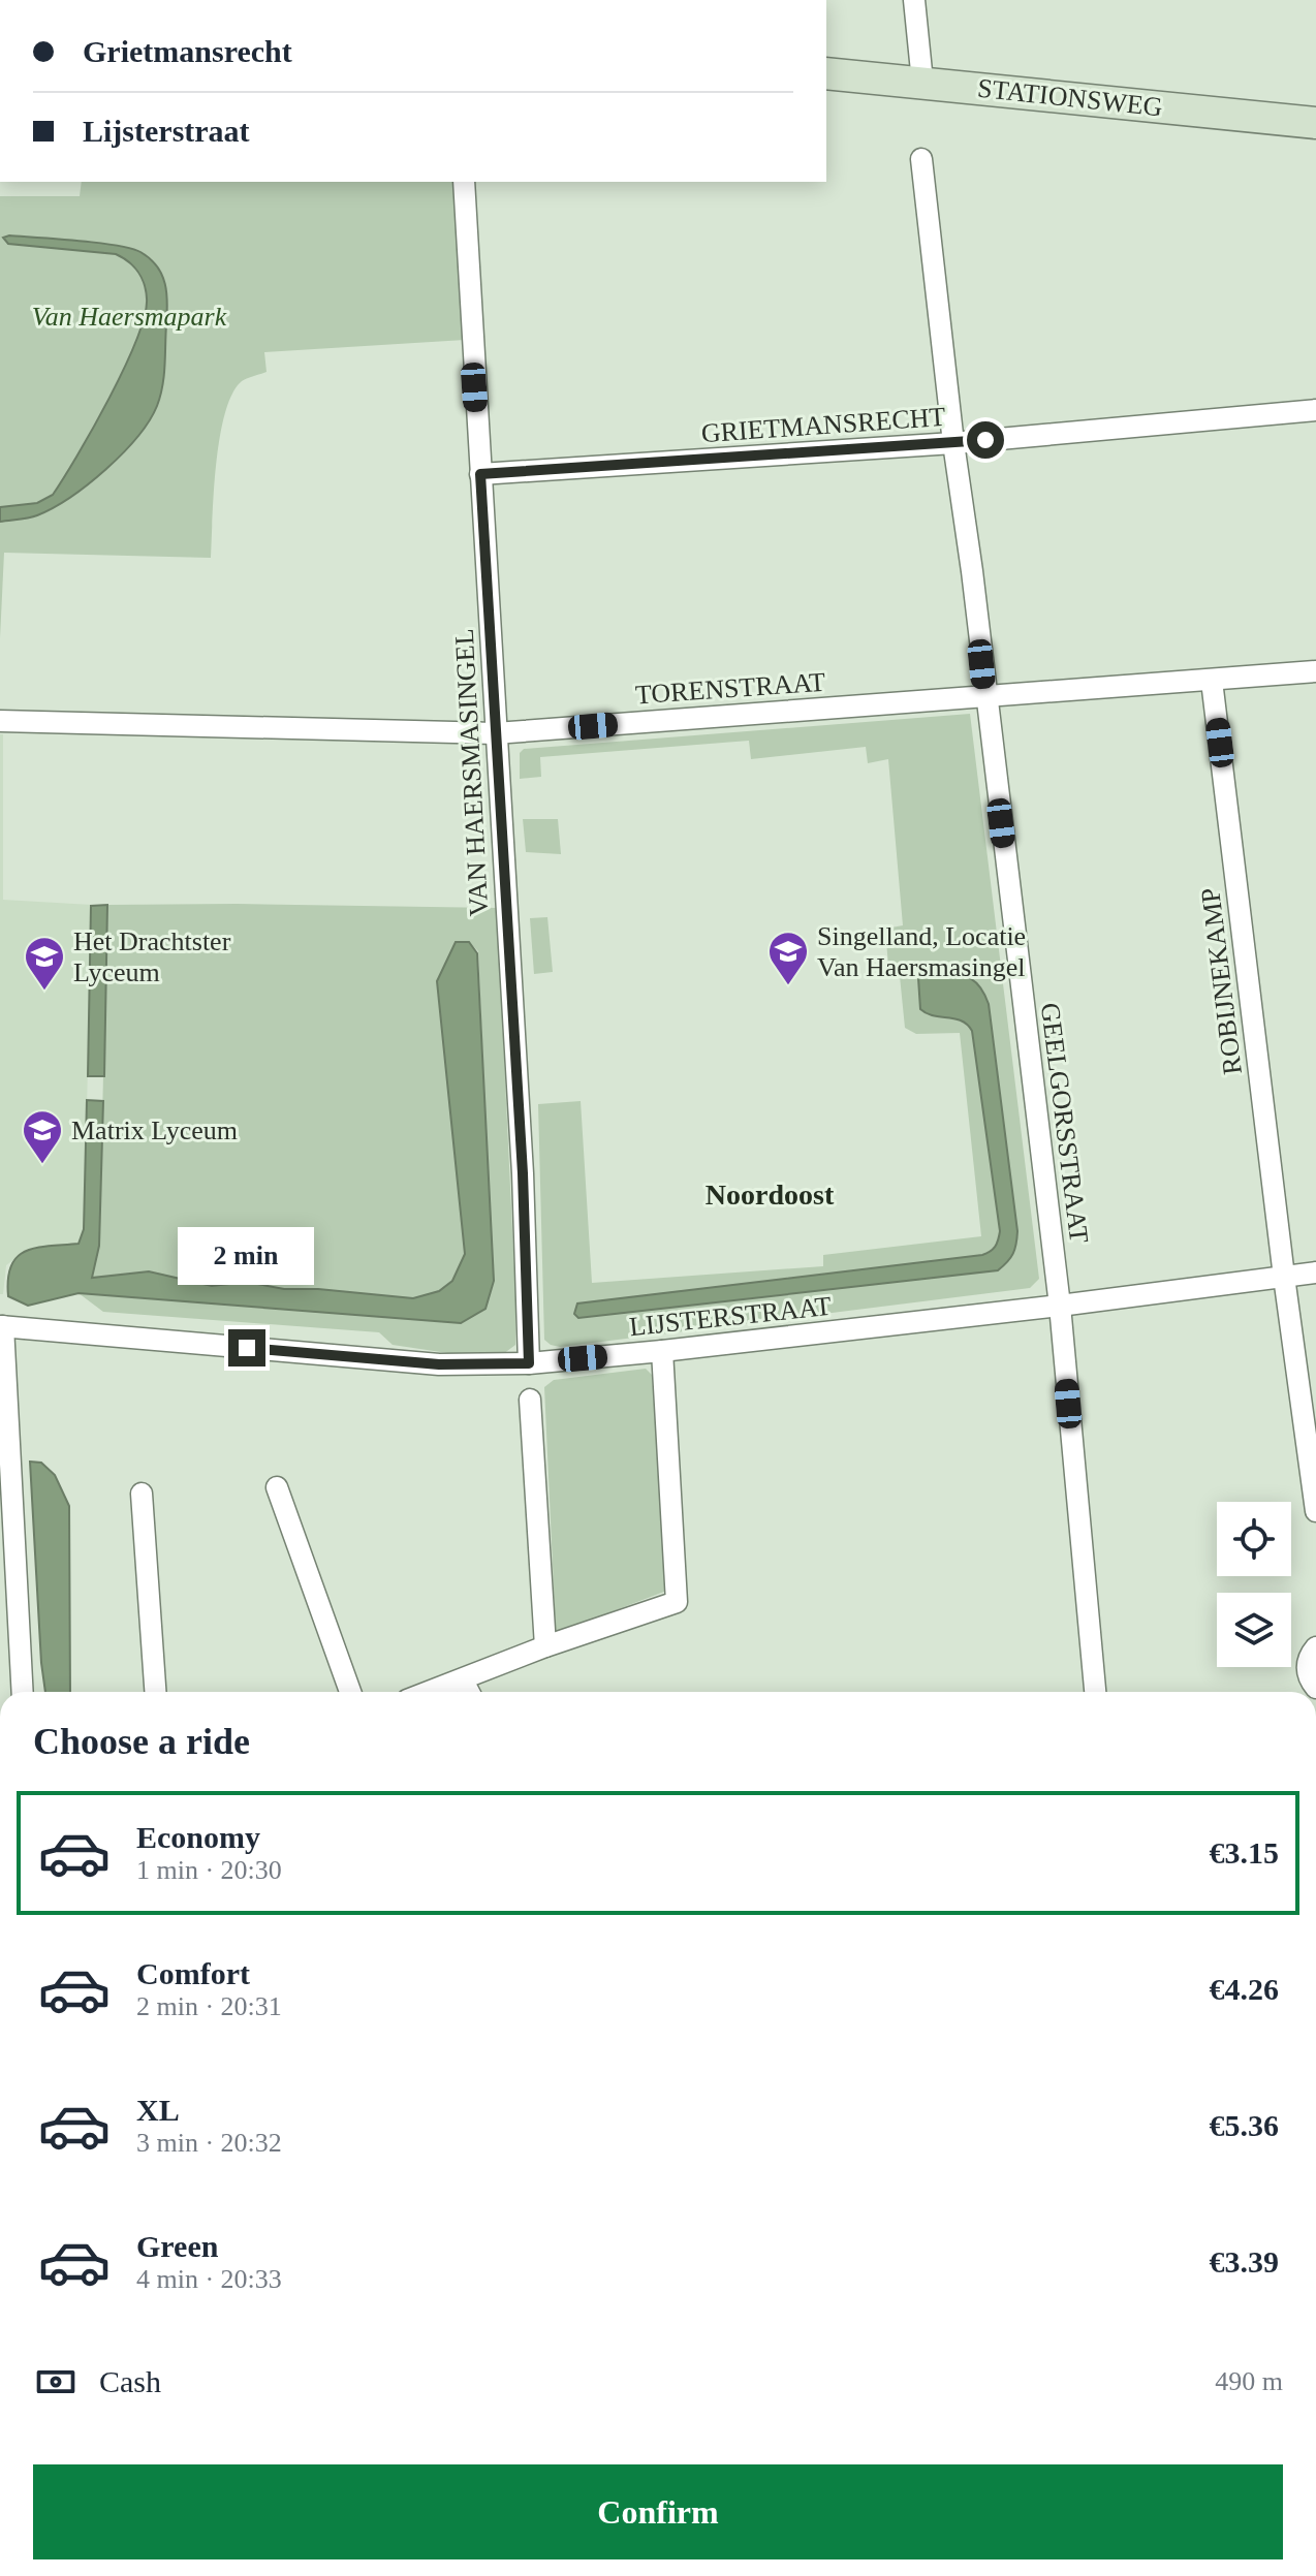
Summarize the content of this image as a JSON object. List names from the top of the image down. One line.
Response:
{"streets":{"street":["STATIONSWEG","GRIETMANSRECHT","TORENSTRAAT","VAN HAERSMASINGEL","ROBIJNEKAMP","GEELGORSSTRAAT","LIJSTERSTRAAT"]},"crossings":[["GRIETMANSRECHT","VAN HAERSMASINGEL"],["GRIETMANSRECHT","GEELGORSSTRAAT"],["TORENSTRAAT","VAN HAERSMASINGEL"],["TORENSTRAAT","ROBIJNEKAMP"],["TORENSTRAAT","GEELGORSSTRAAT"],["VAN HAERSMASINGEL","LIJSTERSTRAAT"],["ROBIJNEKAMP","LIJSTERSTRAAT"],["GEELGORSSTRAAT","LIJSTERSTRAAT"]],"districts":["Noordoost"],"parks":["Van Haersmapark"],"places":{"school or university":["Singelland, Locatie Van Haersmasingel","Het Drachtster Lyceum","Matrix Lyceum"]},"page":{"banner":["Grietmansrecht","Lijsterstraat"],"bubble":"2 min","heading":"Choose a ride","list":[{"name":"Economy","note":"1 min · 20:30","value":"€3.15"},{"name":"Comfort","note":"2 min · 20:31","value":"€4.26"},{"name":"XL","note":"3 min · 20:32","value":"€5.36"},{"name":"Green","note":"4 min · 20:33","value":"€3.39"}],"pay":["Cash","490 m"],"buttons":"Confirm"}}
